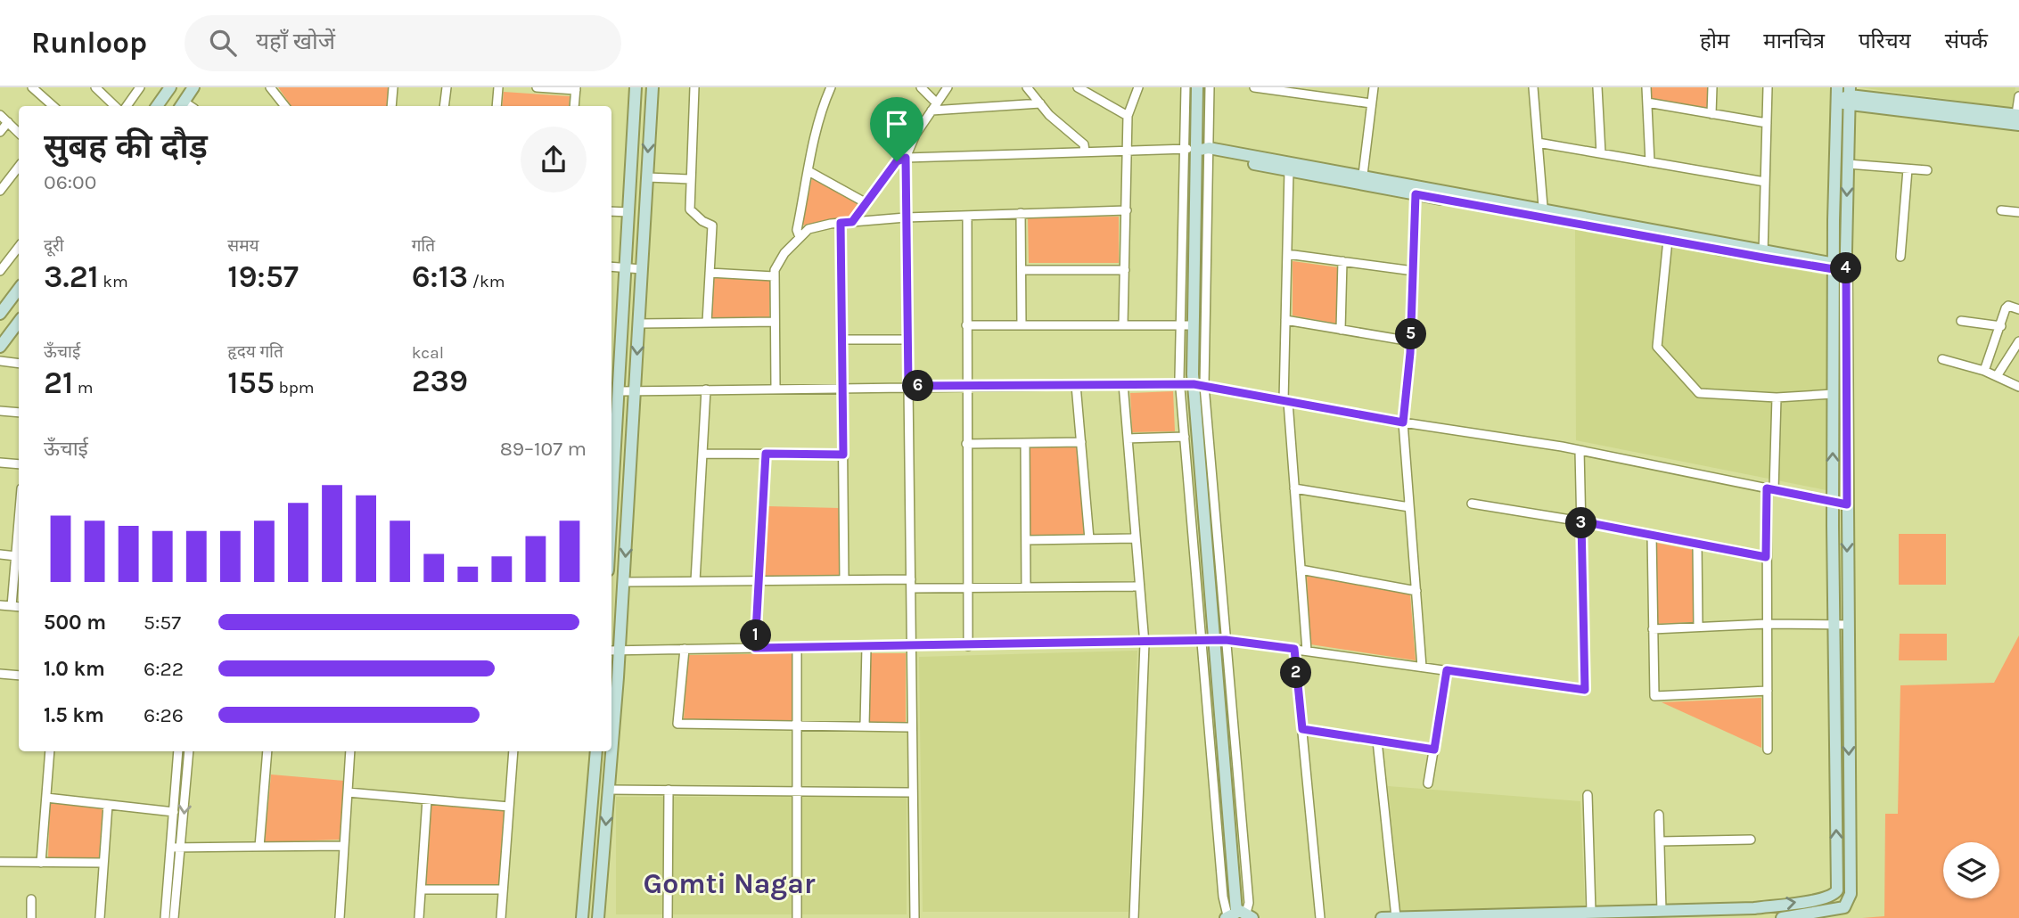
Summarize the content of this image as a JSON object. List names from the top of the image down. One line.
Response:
{"districts":["Gomti Nagar"],"page":{"header":"Runloop","search":"यहाँ खोजें","nav":["होम","मानचित्र","परिचय","संपर्क"],"heading":["सुबह की दौड़","06:00"],"stats":[["दूरी","3.21 km"],["समय","19:57"],["गति","6:13 /km"],["ऊँचाई","21 m"],["हृदय गति","155 bpm"],["kcal","239"]],"pins":["4","5","6","3","1","2"],"chart":["ऊँचाई","89–107 m"],"list":[{"name":"500 m","note":"5:57"},{"name":"1.0 km","note":"6:22"},{"name":"1.5 km","note":"6:26"}]}}
